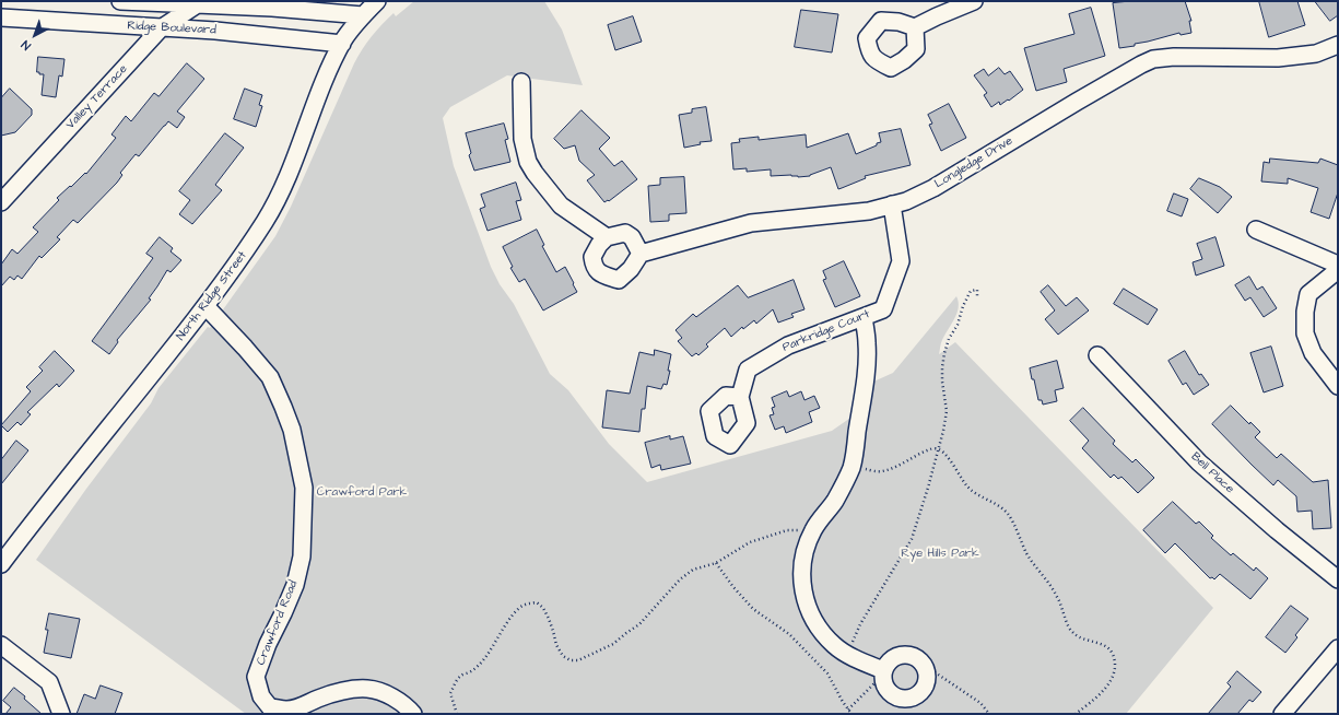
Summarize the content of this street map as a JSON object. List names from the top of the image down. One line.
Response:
{"streets":{"street":["Ridge Boulevard","Valley Terrace","Longledge Drive","North Ridge Street","Parkridge Court","Bell Place","Crawford Road"]},"crossings":[["Ridge Boulevard","Valley Terrace"],["Ridge Boulevard","North Ridge Street"],["Longledge Drive","Parkridge Court"],["North Ridge Street","Crawford Road"]],"parks":["Crawford Park","Rye Hills Park"],"north":"bottom left"}
